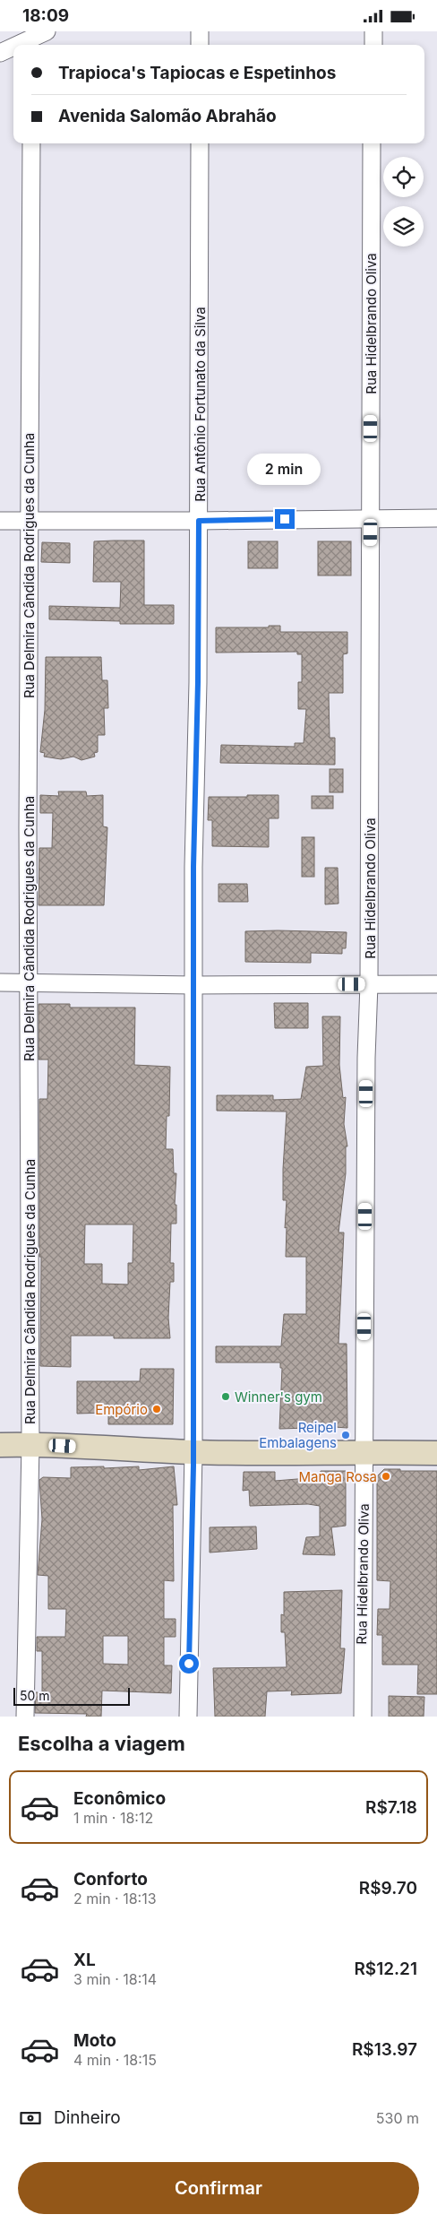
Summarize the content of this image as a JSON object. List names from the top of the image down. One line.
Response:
{"streets":{"street":["Rua Hidelbrando Oliva","Rua Antônio Fortunato da Silva","Rua Delmira Cândida Rodrigues da Cunha"]},"places":["Winner's gym","Empório","Reipel Embalagens","Manga Rosa"],"scale_bar":"50 m","page":{"status":"18:09","banner":["Trapioca's Tapiocas e Espetinhos","Avenida Salomão Abrahão"],"bubble":"2 min","scale":"50 m","heading":"Escolha a viagem","list":[{"name":"Econômico","note":"1 min · 18:12","value":"R$7.18"},{"name":"Conforto","note":"2 min · 18:13","value":"R$9.70"},{"name":"XL","note":"3 min · 18:14","value":"R$12.21"},{"name":"Moto","note":"4 min · 18:15","value":"R$13.97"}],"pay":["Dinheiro","530 m"],"buttons":"Confirmar"}}
